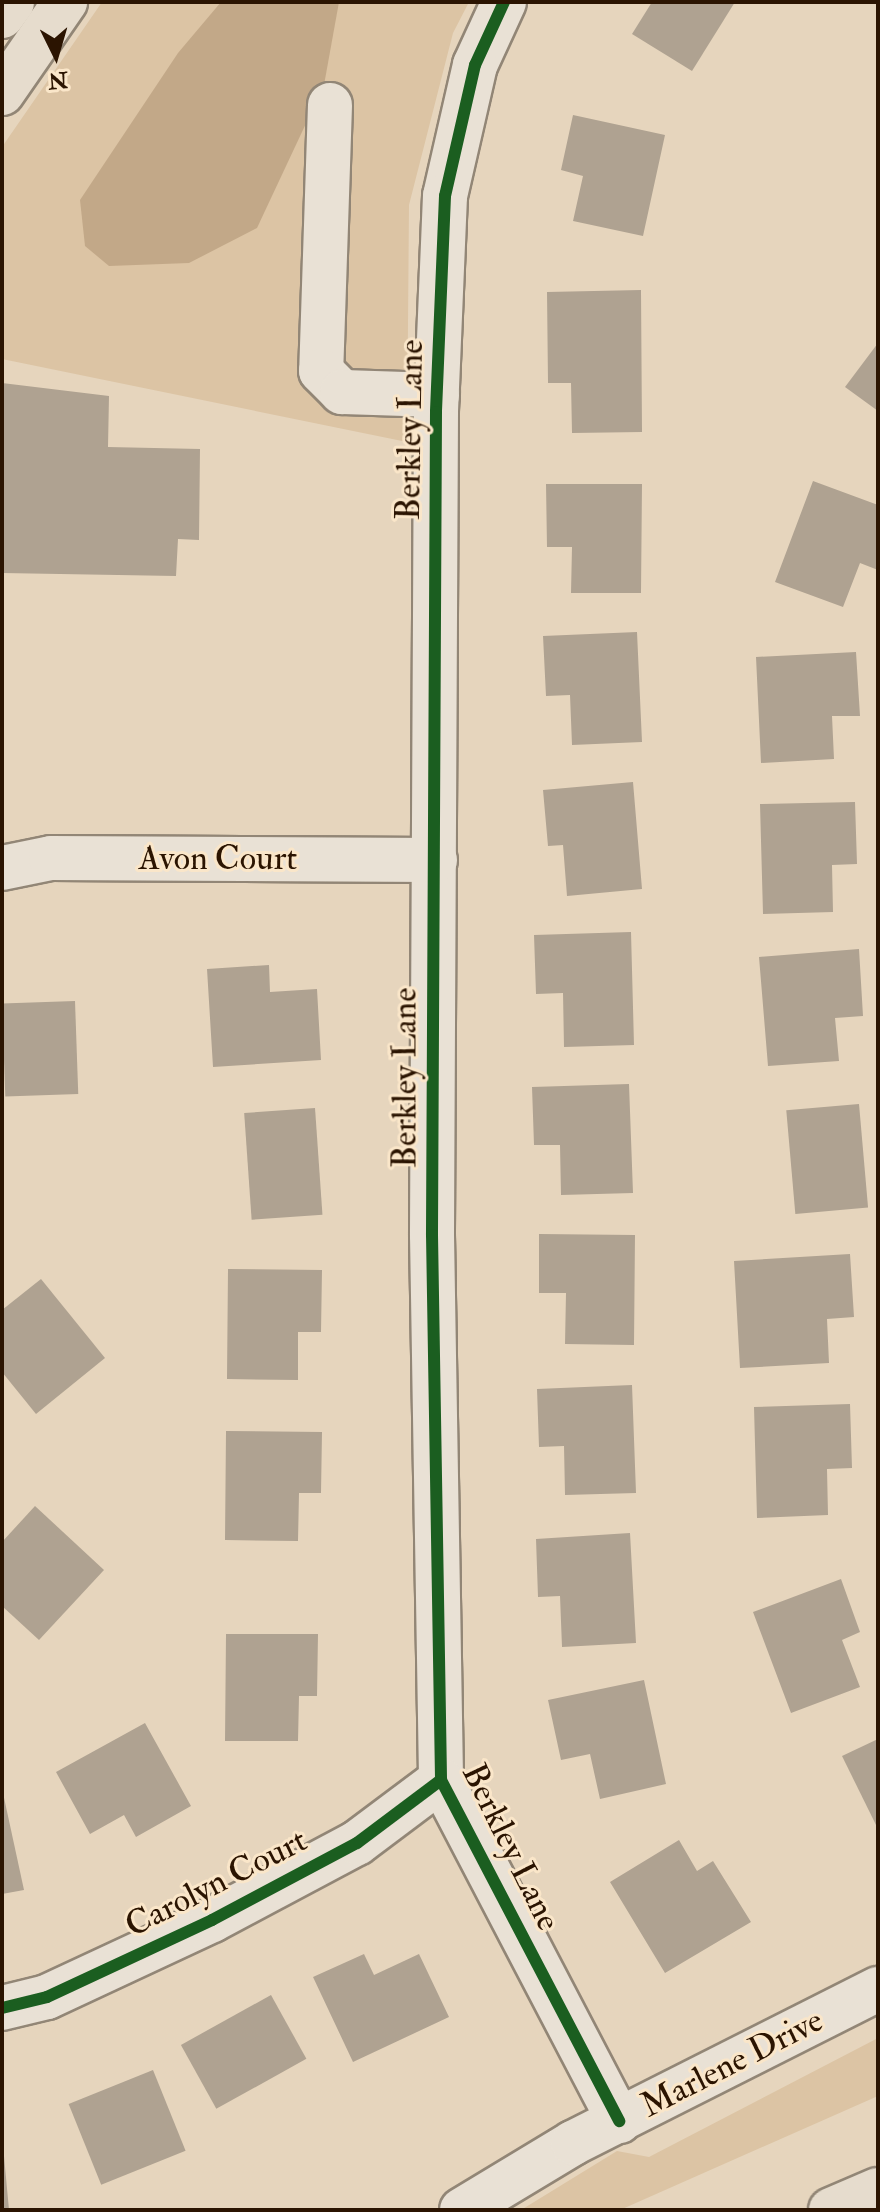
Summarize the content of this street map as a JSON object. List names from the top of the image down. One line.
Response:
{"streets":{"street":["Berkley Lane","Avon Court","Carolyn Court","Marlene Drive"]},"crossings":[["Berkley Lane","Avon Court"],["Berkley Lane","Carolyn Court"],["Berkley Lane","Marlene Drive"]],"north":"bottom"}
